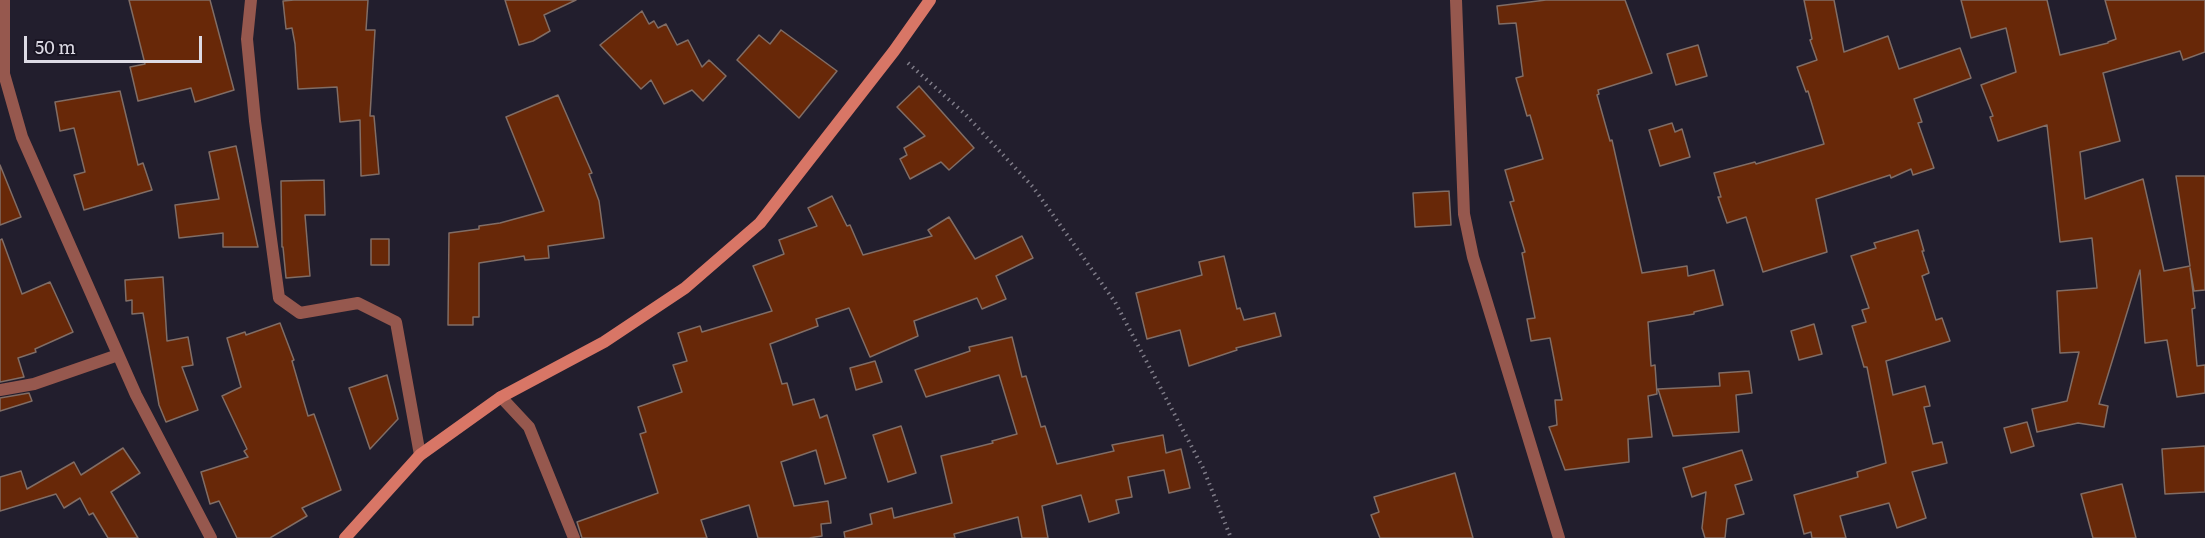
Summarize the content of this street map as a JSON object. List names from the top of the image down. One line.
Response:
{"scale_bar":"50 m"}
